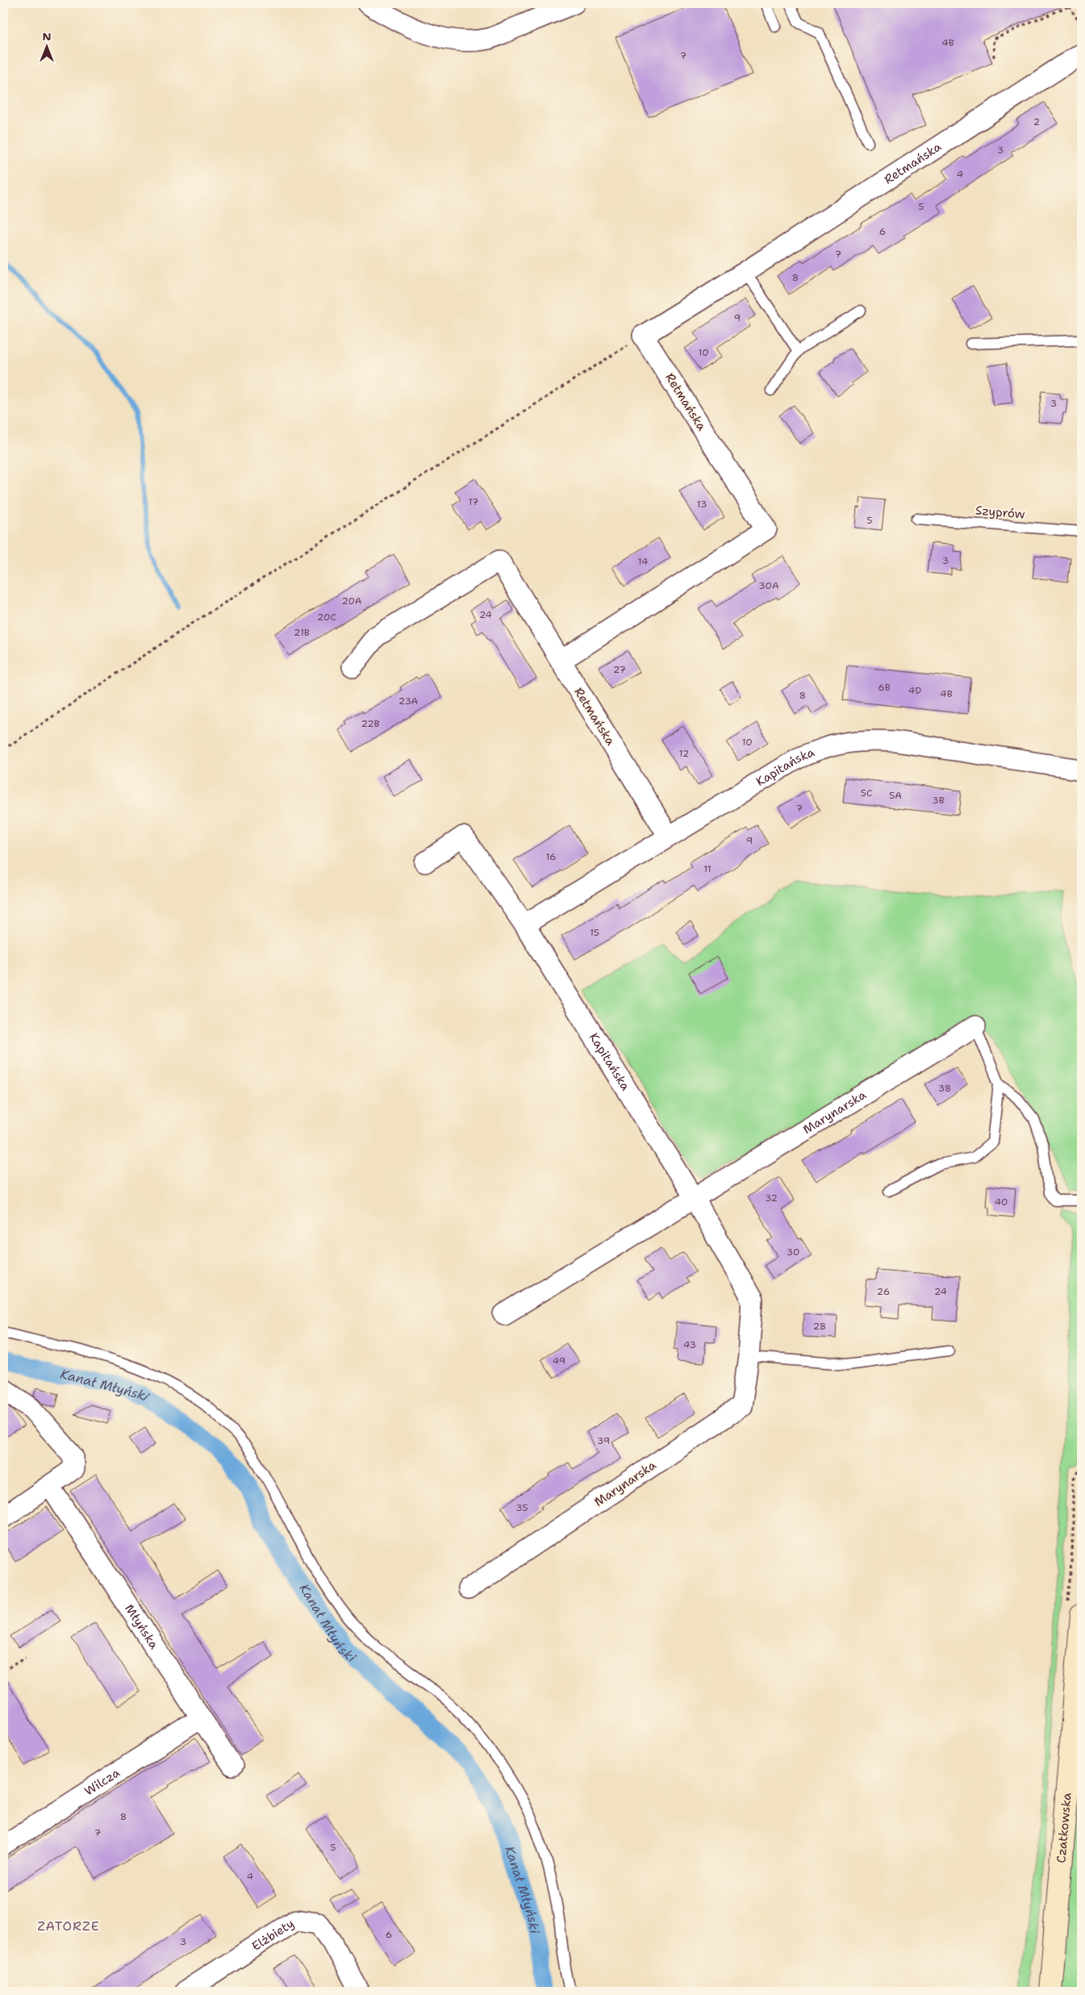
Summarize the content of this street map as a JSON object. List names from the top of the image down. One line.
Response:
{"streets":{"street":["Retmańska","Kapitańska","Marynarska","Młyńska","Wilcza","Czatkowska","Elżbiety"],"lane":["Szyprów"]},"crossings":[["Retmańska","Kapitańska"],["Kapitańska","Marynarska"],["Młyńska","Wilcza"]],"districts":["ZATORZE"],"water":["Kanał Młyński"],"house_numbers":["4B","7","2","3","4","5","6","7","8","9","10","3","17","13","5","3","14","30A","20A","24","20C","21B","27","6B","4D","4B","8","23A","22B","10","12","5C","5A","3B","7","9","16","11","15","38","32","40","30","26","24","28","43","49","39","35","8","7","5","4","6","3"],"north":"top"}
